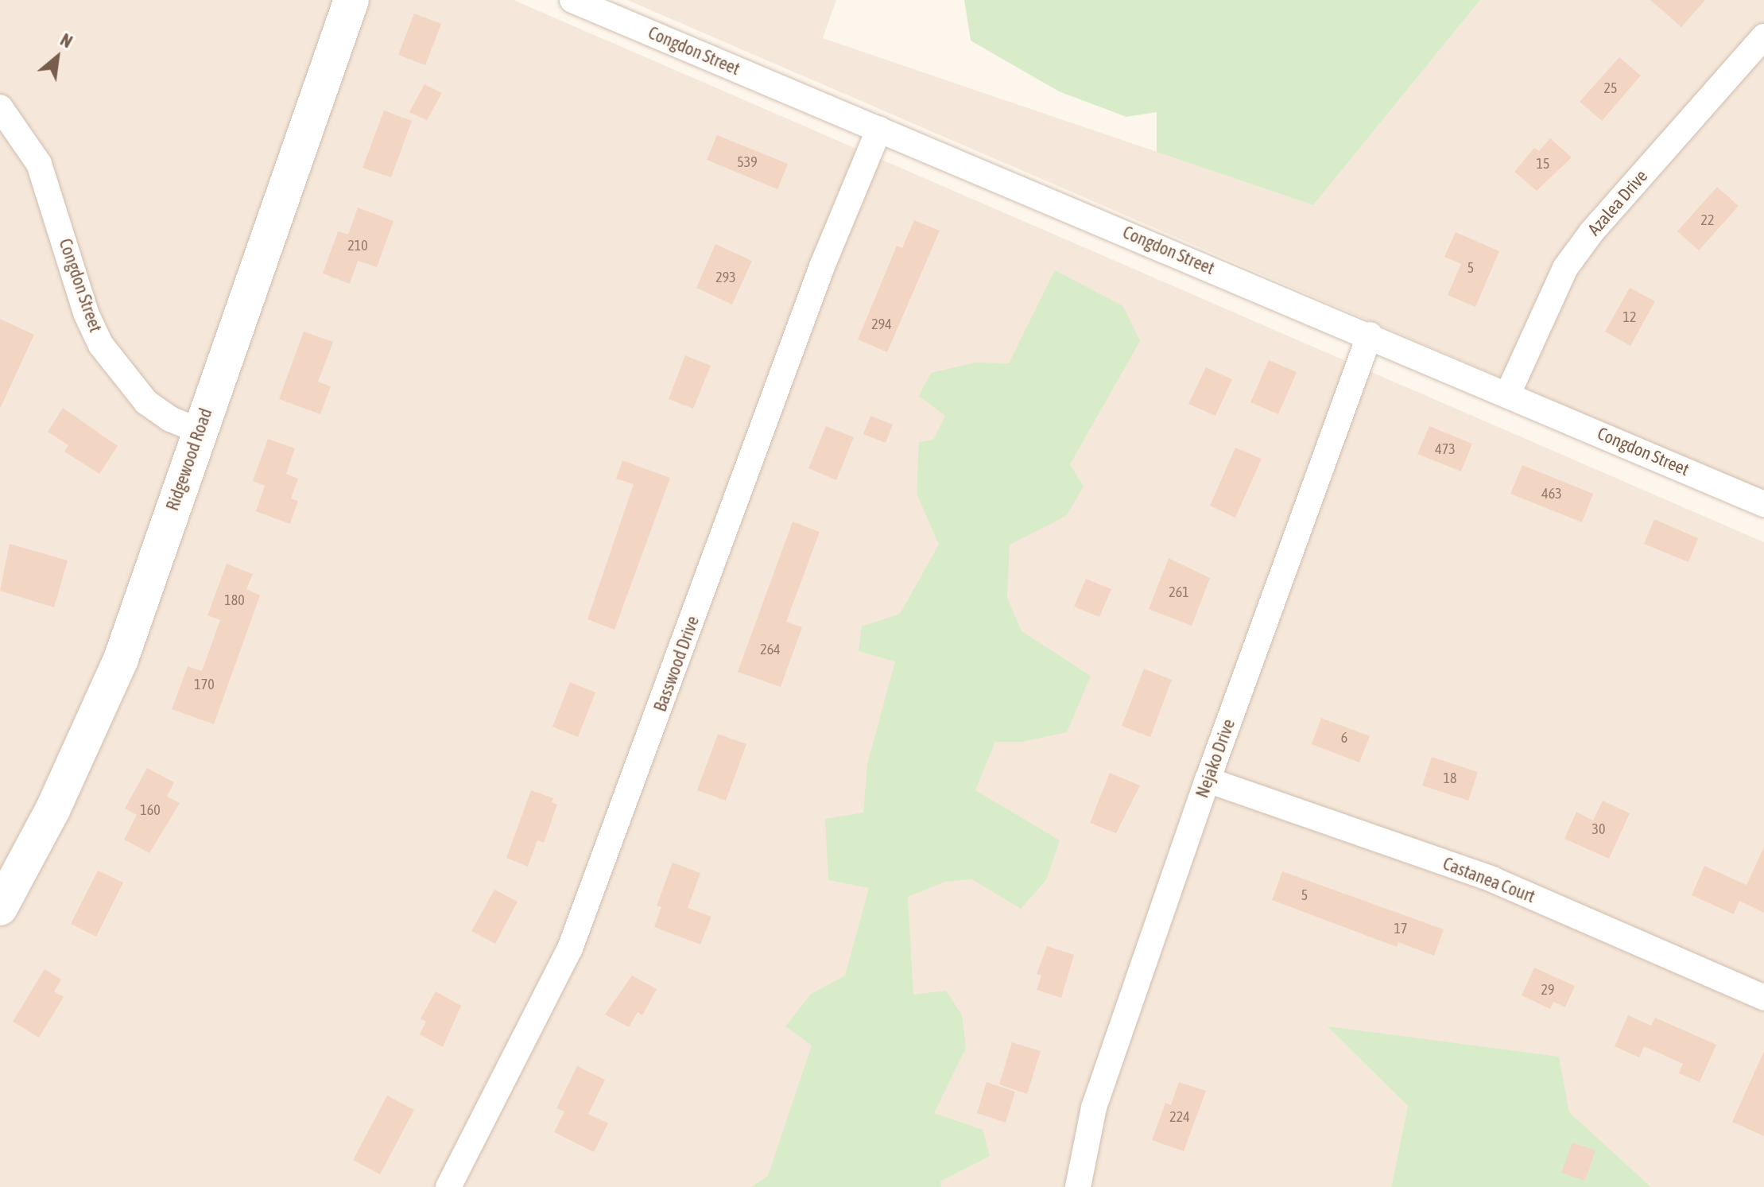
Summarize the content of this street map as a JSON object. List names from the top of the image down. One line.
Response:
{"streets":{"main road":["Ridgewood Road"],"street":["Congdon Street","Azalea Drive","Basswood Drive","Nejako Drive","Castanea Court"]},"crossings":[["Congdon Street","Azalea Drive"],["Congdon Street","Ridgewood Road"],["Congdon Street","Basswood Drive"],["Congdon Street","Nejako Drive"],["Nejako Drive","Castanea Court"]],"house_numbers":["25","539","15","22","210","5","293","12","294","473","463","261","180","264","170","6","18","160","30","5","17","29","224"],"north":"top right"}
